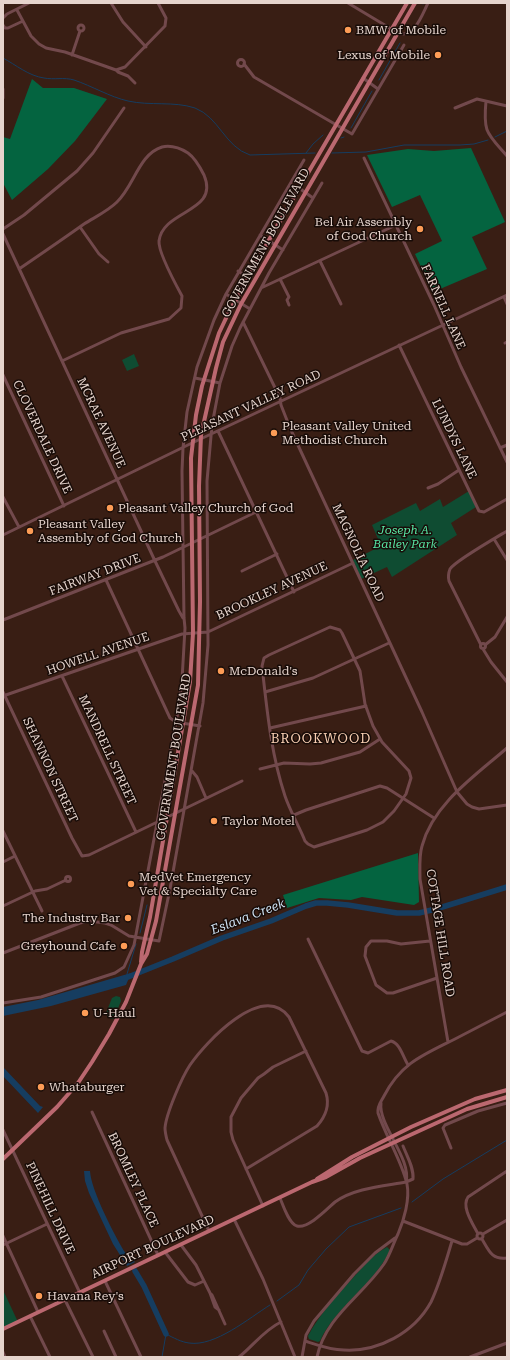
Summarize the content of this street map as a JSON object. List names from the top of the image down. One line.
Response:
{"streets":{"main road":["GOVERNMENT BOULEVARD","AIRPORT BOULEVARD"],"street":["FARNELL LANE","PLEASANT VALLEY ROAD","MCRAE AVENUE","CLOVERDALE DRIVE","LUNDYS LANE","MAGNOLIA ROAD","FAIRWAY DRIVE","BROOKLEY AVENUE","HOWELL AVENUE","MANDRELL STREET","SHANNON STREET","COTTAGE HILL ROAD","BROMLEY PLACE","PINEHILL DRIVE"]},"crossings":[["GOVERNMENT BOULEVARD","PLEASANT VALLEY ROAD"],["GOVERNMENT BOULEVARD","MAGNOLIA ROAD"],["GOVERNMENT BOULEVARD","FAIRWAY DRIVE"],["GOVERNMENT BOULEVARD","BROOKLEY AVENUE"],["GOVERNMENT BOULEVARD","HOWELL AVENUE"],["GOVERNMENT BOULEVARD","PINEHILL DRIVE"],["FARNELL LANE","PLEASANT VALLEY ROAD"],["PLEASANT VALLEY ROAD","MCRAE AVENUE"],["PLEASANT VALLEY ROAD","CLOVERDALE DRIVE"],["PLEASANT VALLEY ROAD","LUNDYS LANE"],["PLEASANT VALLEY ROAD","MAGNOLIA ROAD"],["MCRAE AVENUE","FAIRWAY DRIVE"],["MAGNOLIA ROAD","BROOKLEY AVENUE"],["MAGNOLIA ROAD","COTTAGE HILL ROAD"],["BROOKLEY AVENUE","HOWELL AVENUE"],["HOWELL AVENUE","MANDRELL STREET"],["HOWELL AVENUE","SHANNON STREET"],["MANDRELL STREET","SHANNON STREET"],["BROMLEY PLACE","AIRPORT BOULEVARD"],["PINEHILL DRIVE","AIRPORT BOULEVARD"]],"districts":["BROOKWOOD"],"water":["Eslava Creek"],"parks":["Joseph A. Bailey Park"],"places":["BMW of Mobile","Lexus of Mobile","Bel Air Assembly of God Church","Pleasant Valley United Methodist Church","Pleasant Valley Church of God","Pleasant Valley Assembly of God Church","McDonald's","Taylor Motel","MedVet Emergency Vet & Specialty Care","The Industry Bar","Greyhound Cafe","U-Haul","Whataburger","Havana Rey's"]}
